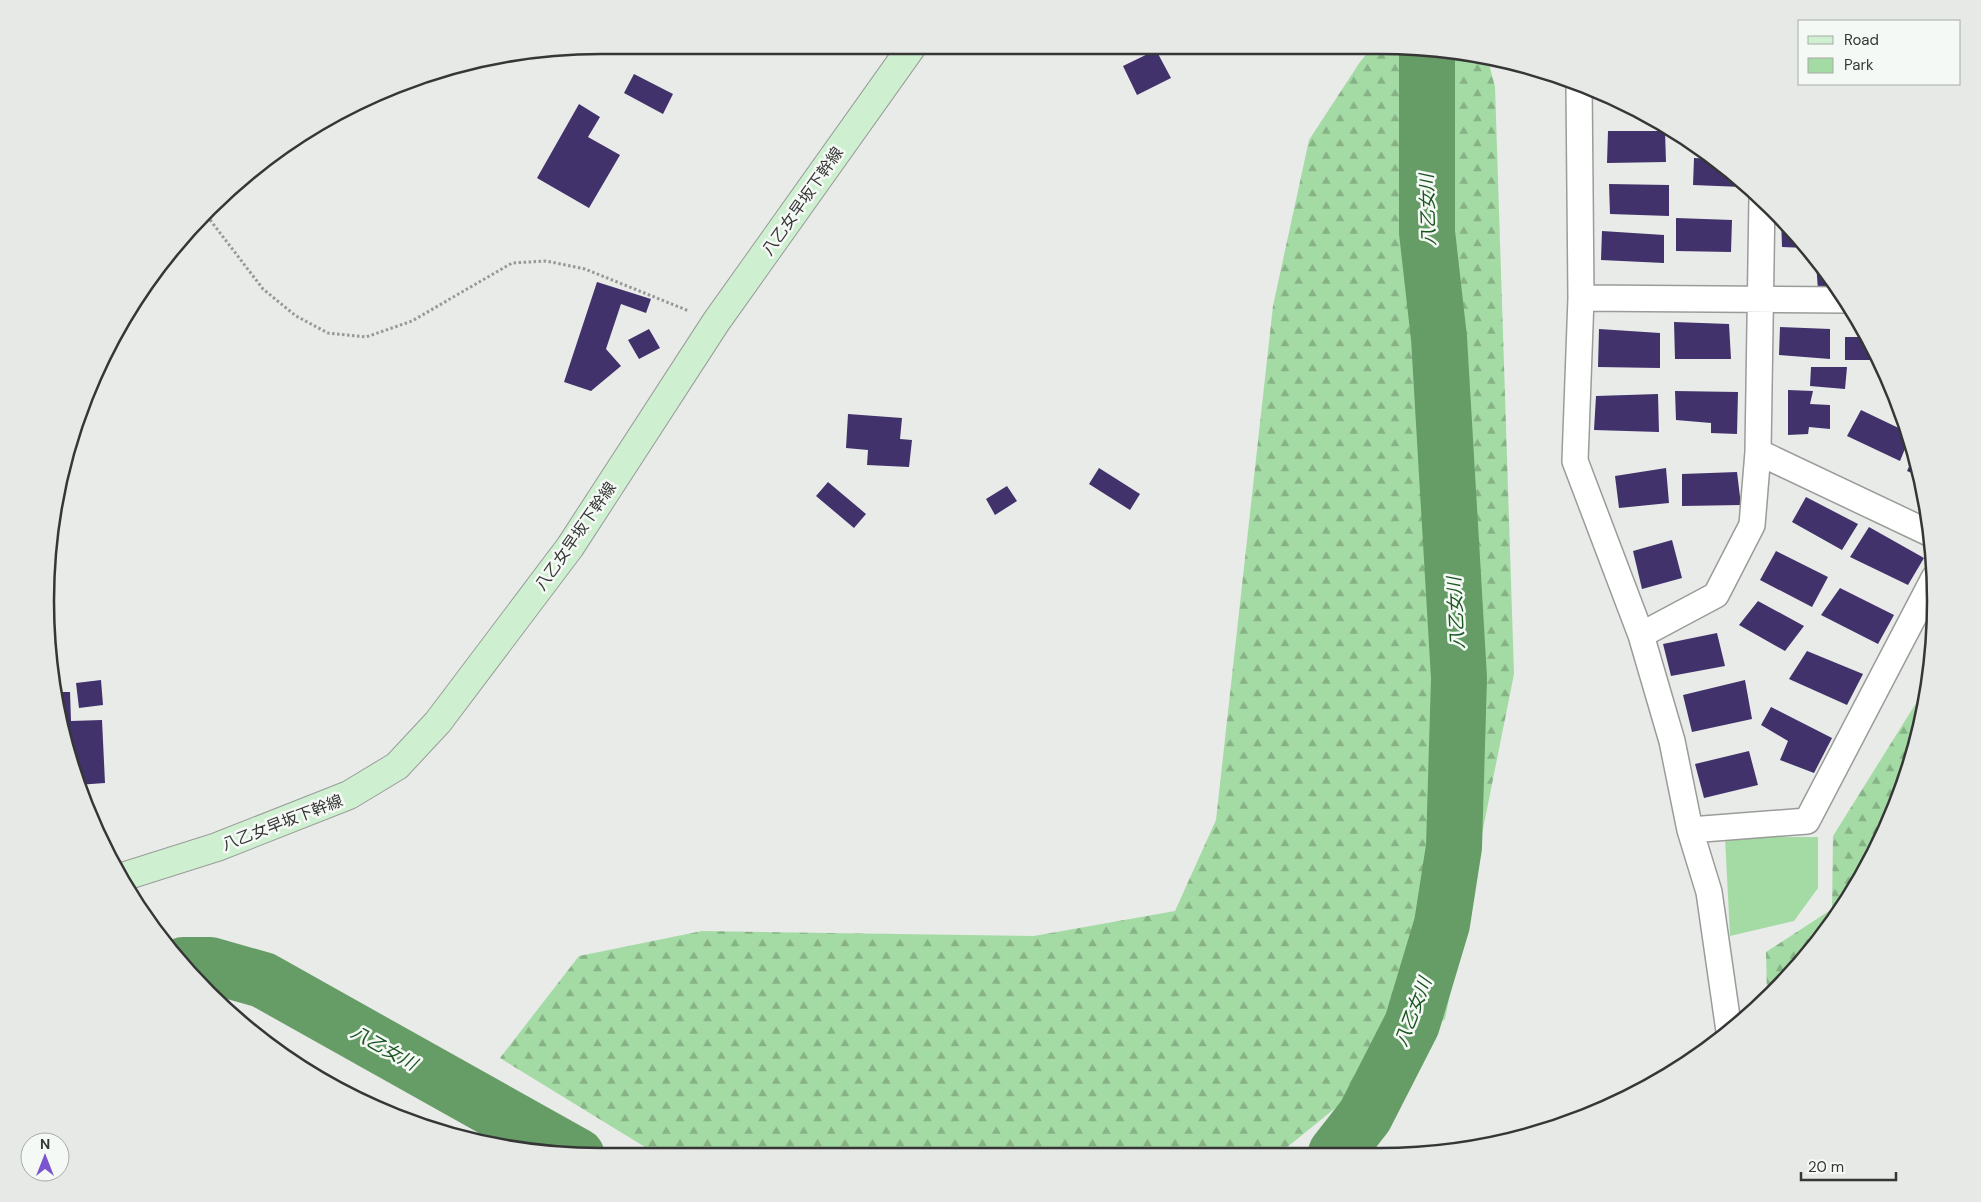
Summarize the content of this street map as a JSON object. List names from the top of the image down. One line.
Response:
{"streets":{"street":["八乙女早坂下幹線"]},"water":["八乙女川"],"legend":["Road","Park"],"scale_bar":"20 m","north":"top"}
